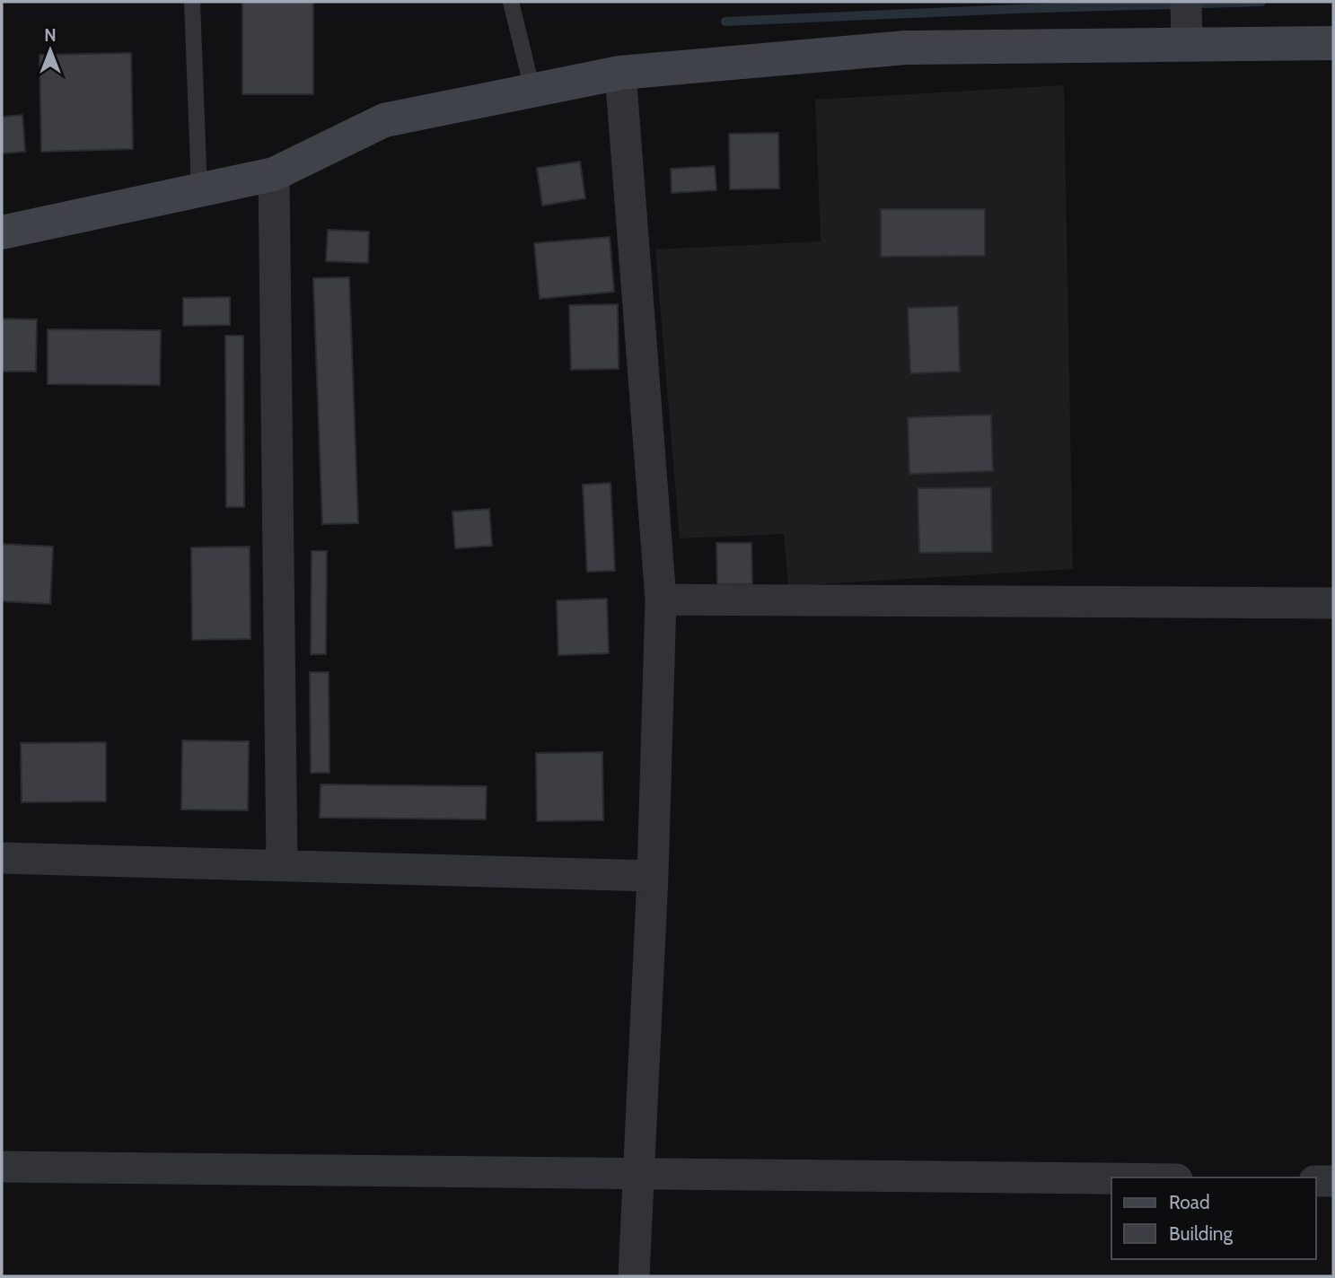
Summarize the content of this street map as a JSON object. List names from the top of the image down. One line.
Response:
{"legend":["Road","Building"],"north":"top"}
